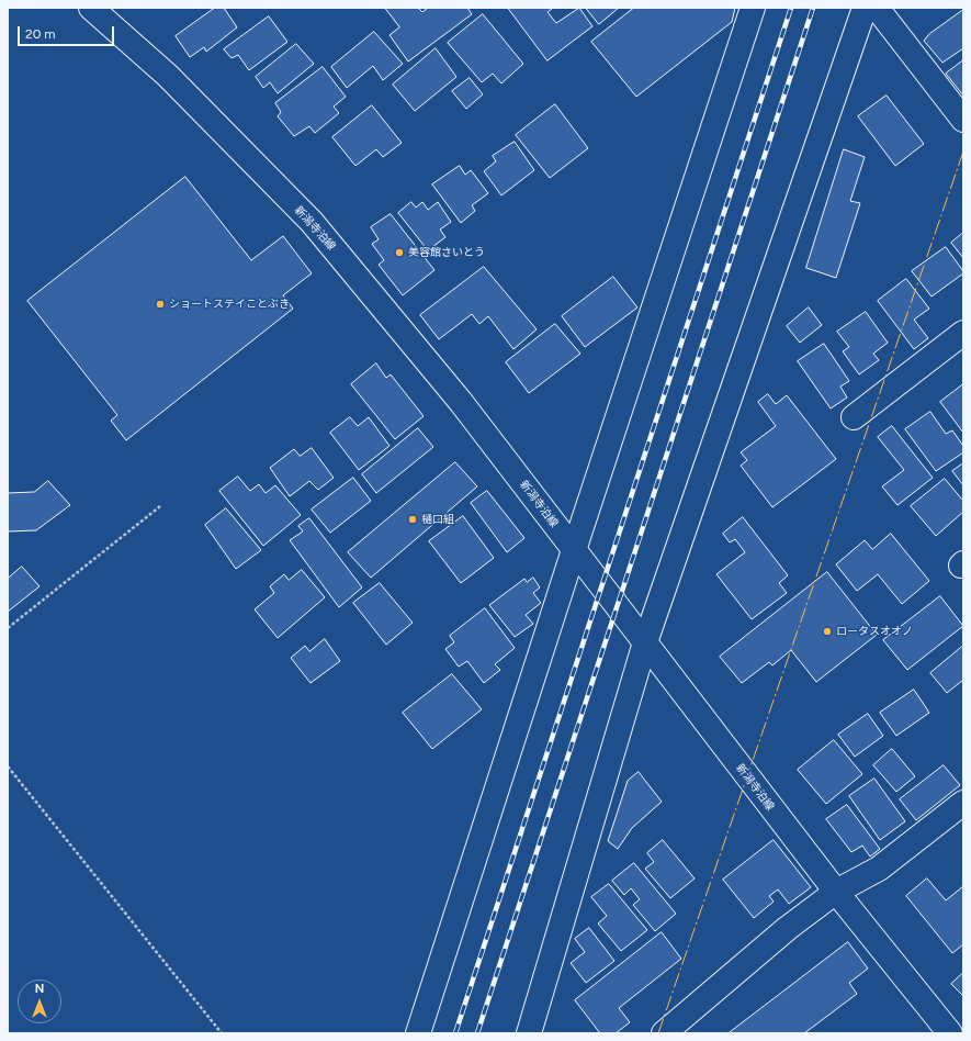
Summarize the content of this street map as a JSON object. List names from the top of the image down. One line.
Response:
{"streets":{"street":["新潟寺泊線"]},"places":["美容館さいとう","ショートステイことぶき","樋口組","ロータスオオノ"],"scale_bar":"20 m","north":"top"}
